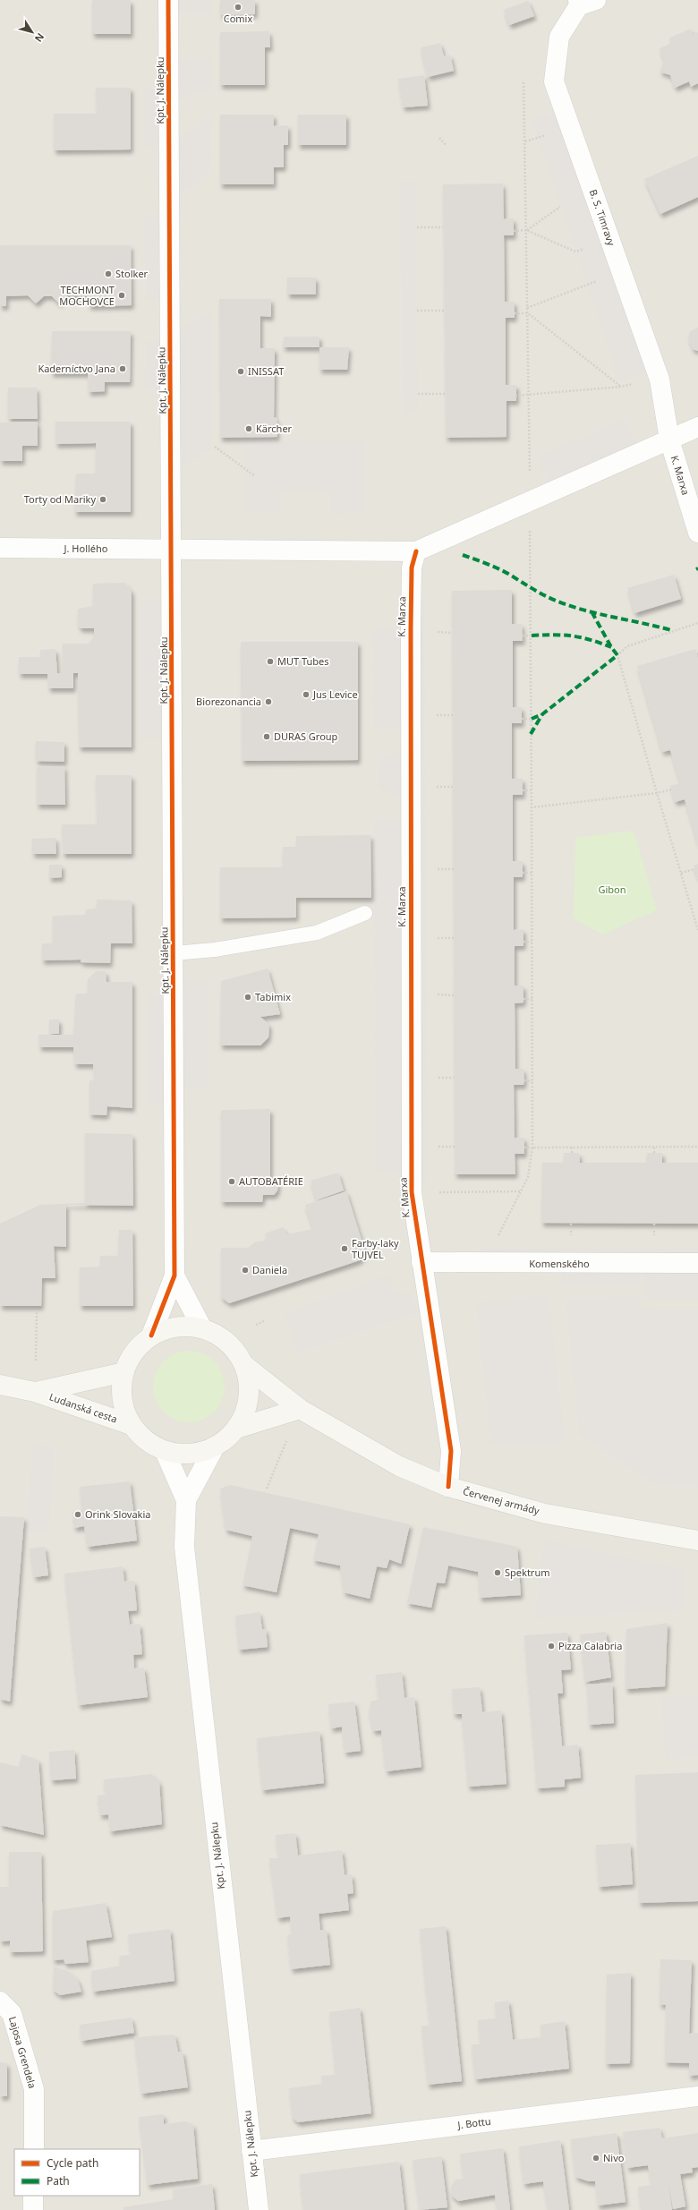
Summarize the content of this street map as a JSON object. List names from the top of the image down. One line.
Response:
{"streets":{"street":["Kpt. J. Nálepku","B. S. Timravy","K. Marxa","J. Hollého","Komenského","Ludanská cesta","Červenej armády","Lajosa Grendela","J. Bottu"]},"crossings":[["Kpt. J. Nálepku","J. Hollého"],["Kpt. J. Nálepku","Ludanská cesta"],["Kpt. J. Nálepku","Červenej armády"],["Kpt. J. Nálepku","J. Bottu"],["B. S. Timravy","K. Marxa"],["K. Marxa","Komenského"],["K. Marxa","Červenej armády"],["Ludanská cesta","Červenej armády"]],"parks":["Gibon"],"places":["Comix","Stolker","TECHMONT MOCHOVCE","Kaderníctvo Jana","INISSAT","Kärcher","Torty od Mariky","MUT Tubes","Jus Levice","Biorezonancia","DURAS Group","Tabimix","AUTOBATÉRIE","Farby-laky TUJVEL","Daniela","Orink Slovakia","Spektrum","Pizza Calabria","Nivo"],"legend":["Cycle path","Path"],"north":"bottom right"}
